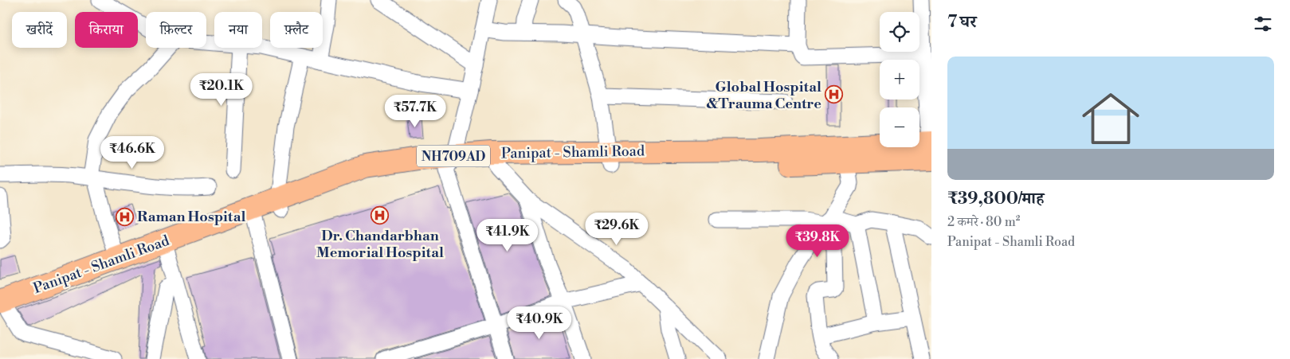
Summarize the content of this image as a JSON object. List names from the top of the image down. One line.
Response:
{"streets":{"highway":["Panipat - Shamli Road","NH709AD"]},"places":{"hospital":["Global Hospital &Trauma Centre","Dr. Chandarbhan Memorial Hospital","Raman Hospital"]},"page":{"heading":"7 घर","map_buttons":["+","−"],"chip":["खरीदें","किराया","फ़िल्टर","नया","फ़्लैट"],"list":[{"name":"₹39,800/माह","note":"2 कमरे · 80 m² · Panipat - Shamli Road"}],"price":["₹20.1K","₹57.7K","₹46.6K","₹29.6K","₹41.9K","₹39.8K","₹40.9K"]}}
